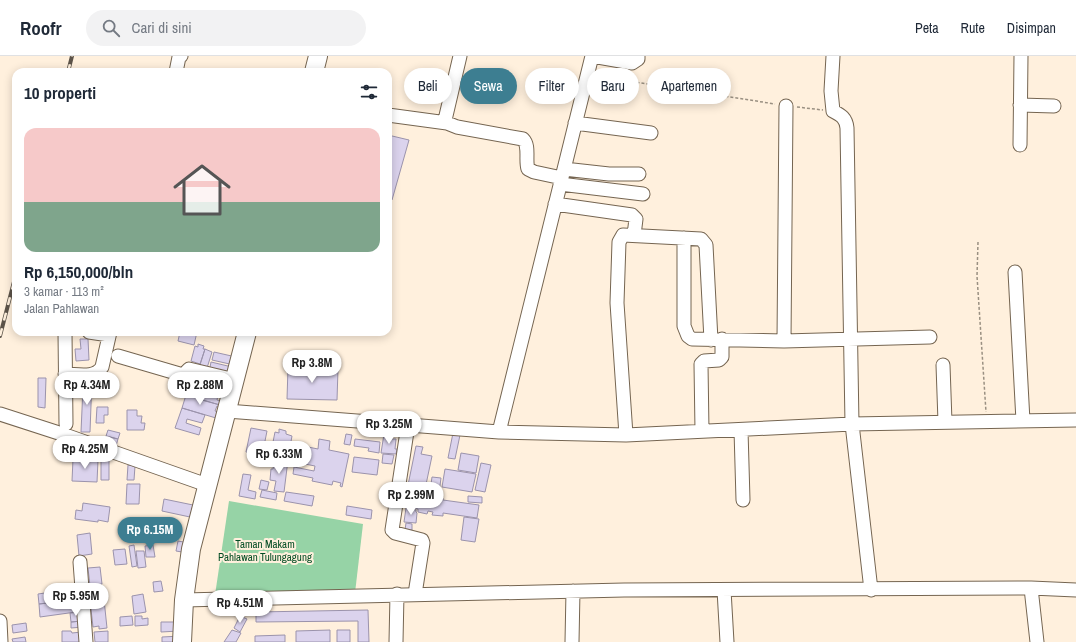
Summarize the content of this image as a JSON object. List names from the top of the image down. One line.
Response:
{"parks":["Taman Makam Pahlawan Tulungagung"],"page":{"header":"Roofr","search":"Cari di sini","nav":["Peta","Rute","Disimpan"],"chip":["Beli","Sewa","Filter","Baru","Apartemen"],"heading":"10 properti","list":[{"name":"Rp 6,150,000/bln","note":"3 kamar · 113 m² · Jalan Pahlawan"}],"price":["Rp 3.8M","Rp 4.34M","Rp 2.88M","Rp 3.25M","Rp 4.25M","Rp 6.33M","Rp 2.99M","Rp 6.15M","Rp 5.95M","Rp 4.51M"]}}
